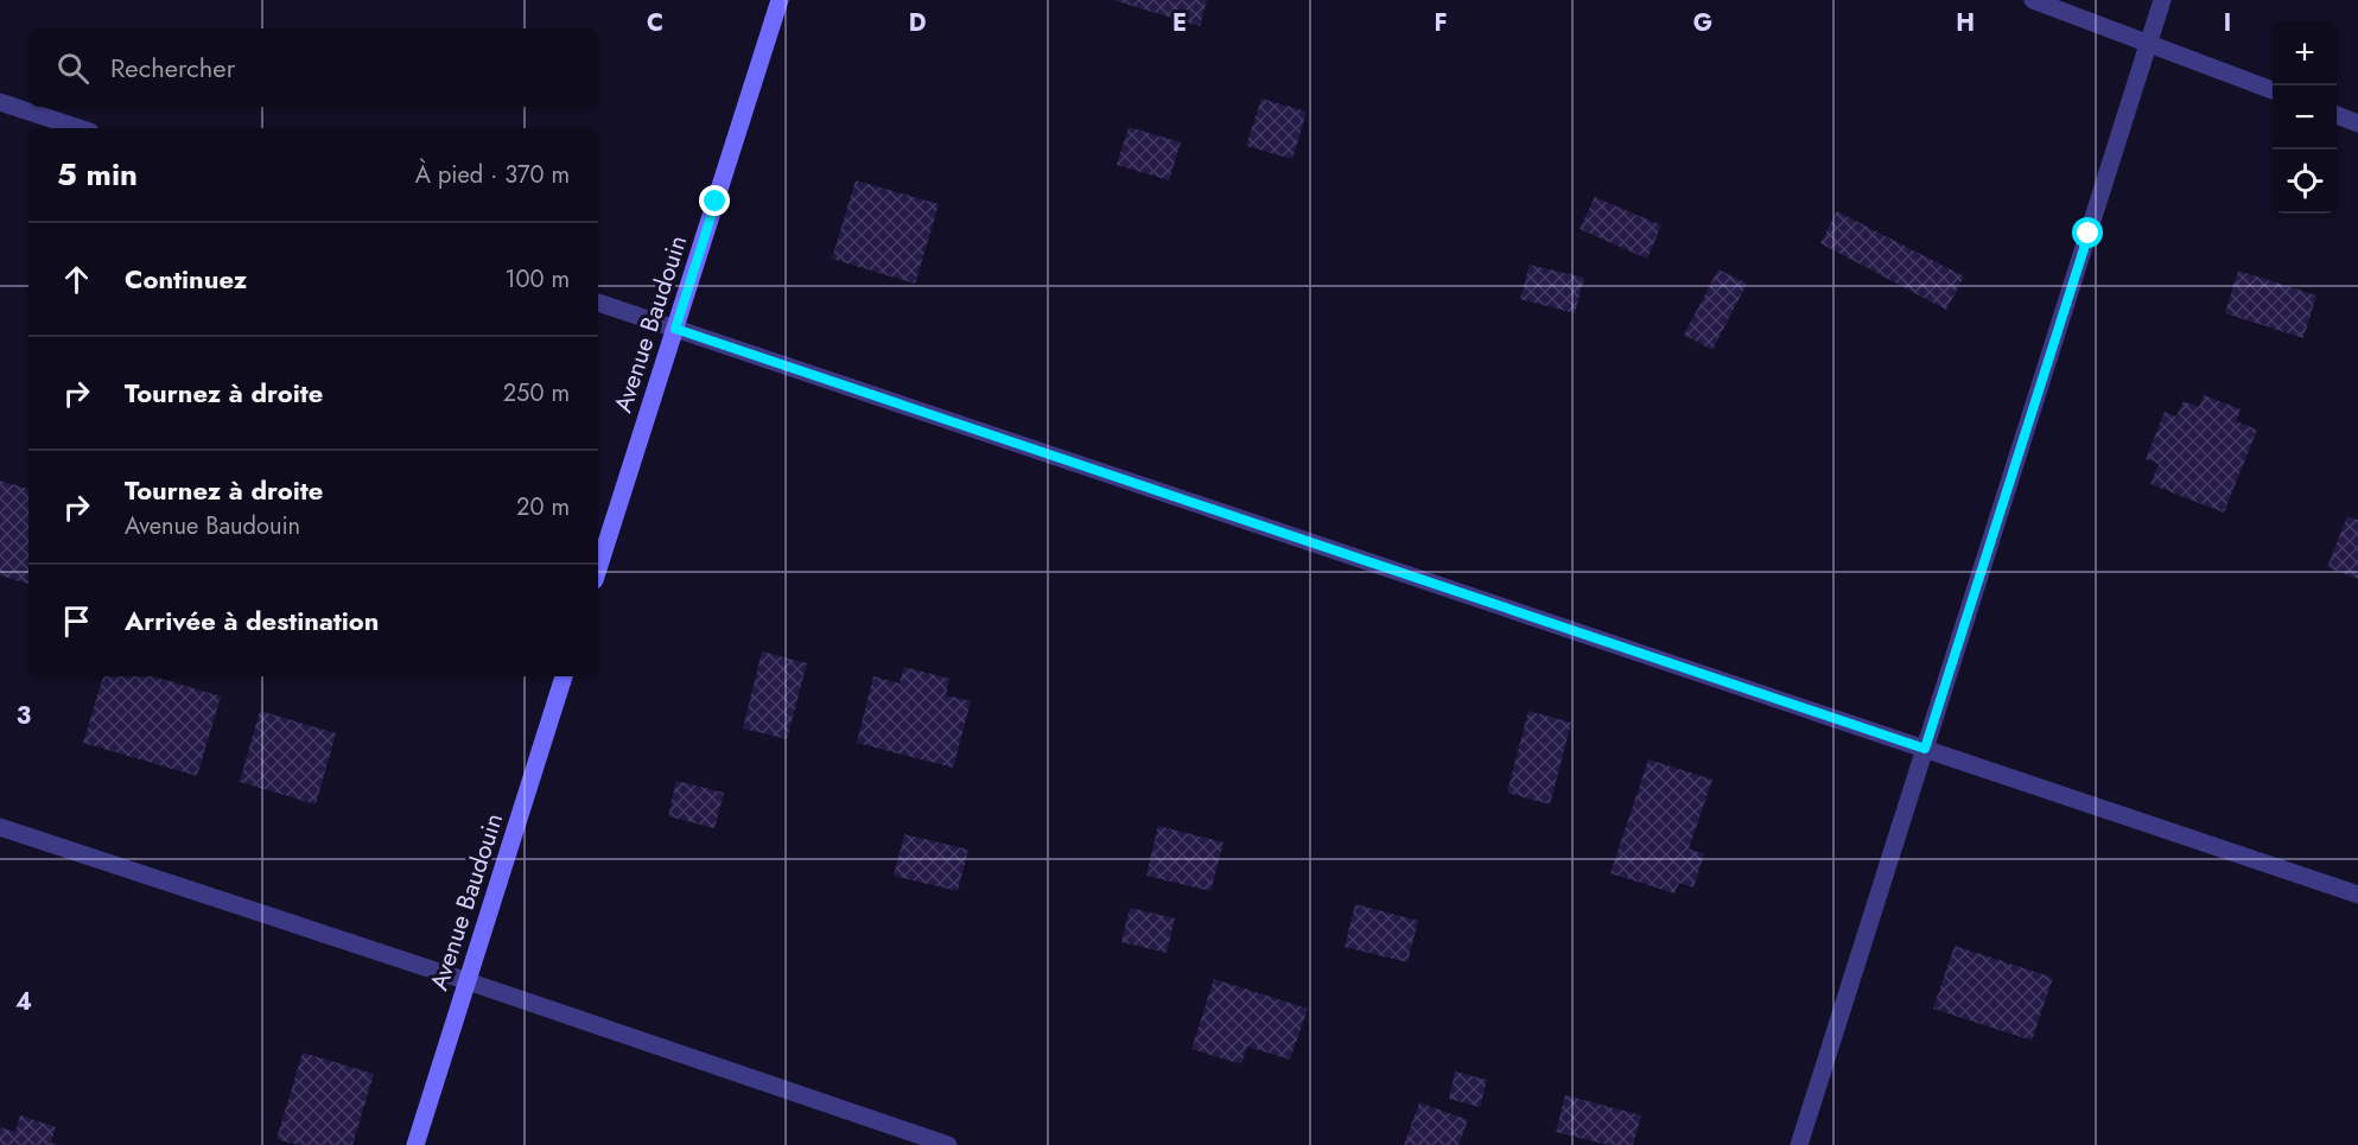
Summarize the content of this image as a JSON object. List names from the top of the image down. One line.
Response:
{"streets":{"street":["Avenue Baudouin"]},"page":{"map_buttons":["+","−"],"search":"Rechercher","heading":["5 min","À pied · 370 m"],"list":[["Continuez","100 m"],["Tournez à droite","250 m"],["Tournez à droite","Avenue Baudouin","20 m"],"Arrivée à destination"]},"grid":{"columns":["C","D","E","F","G","H","I"],"rows":["3","4"]}}
